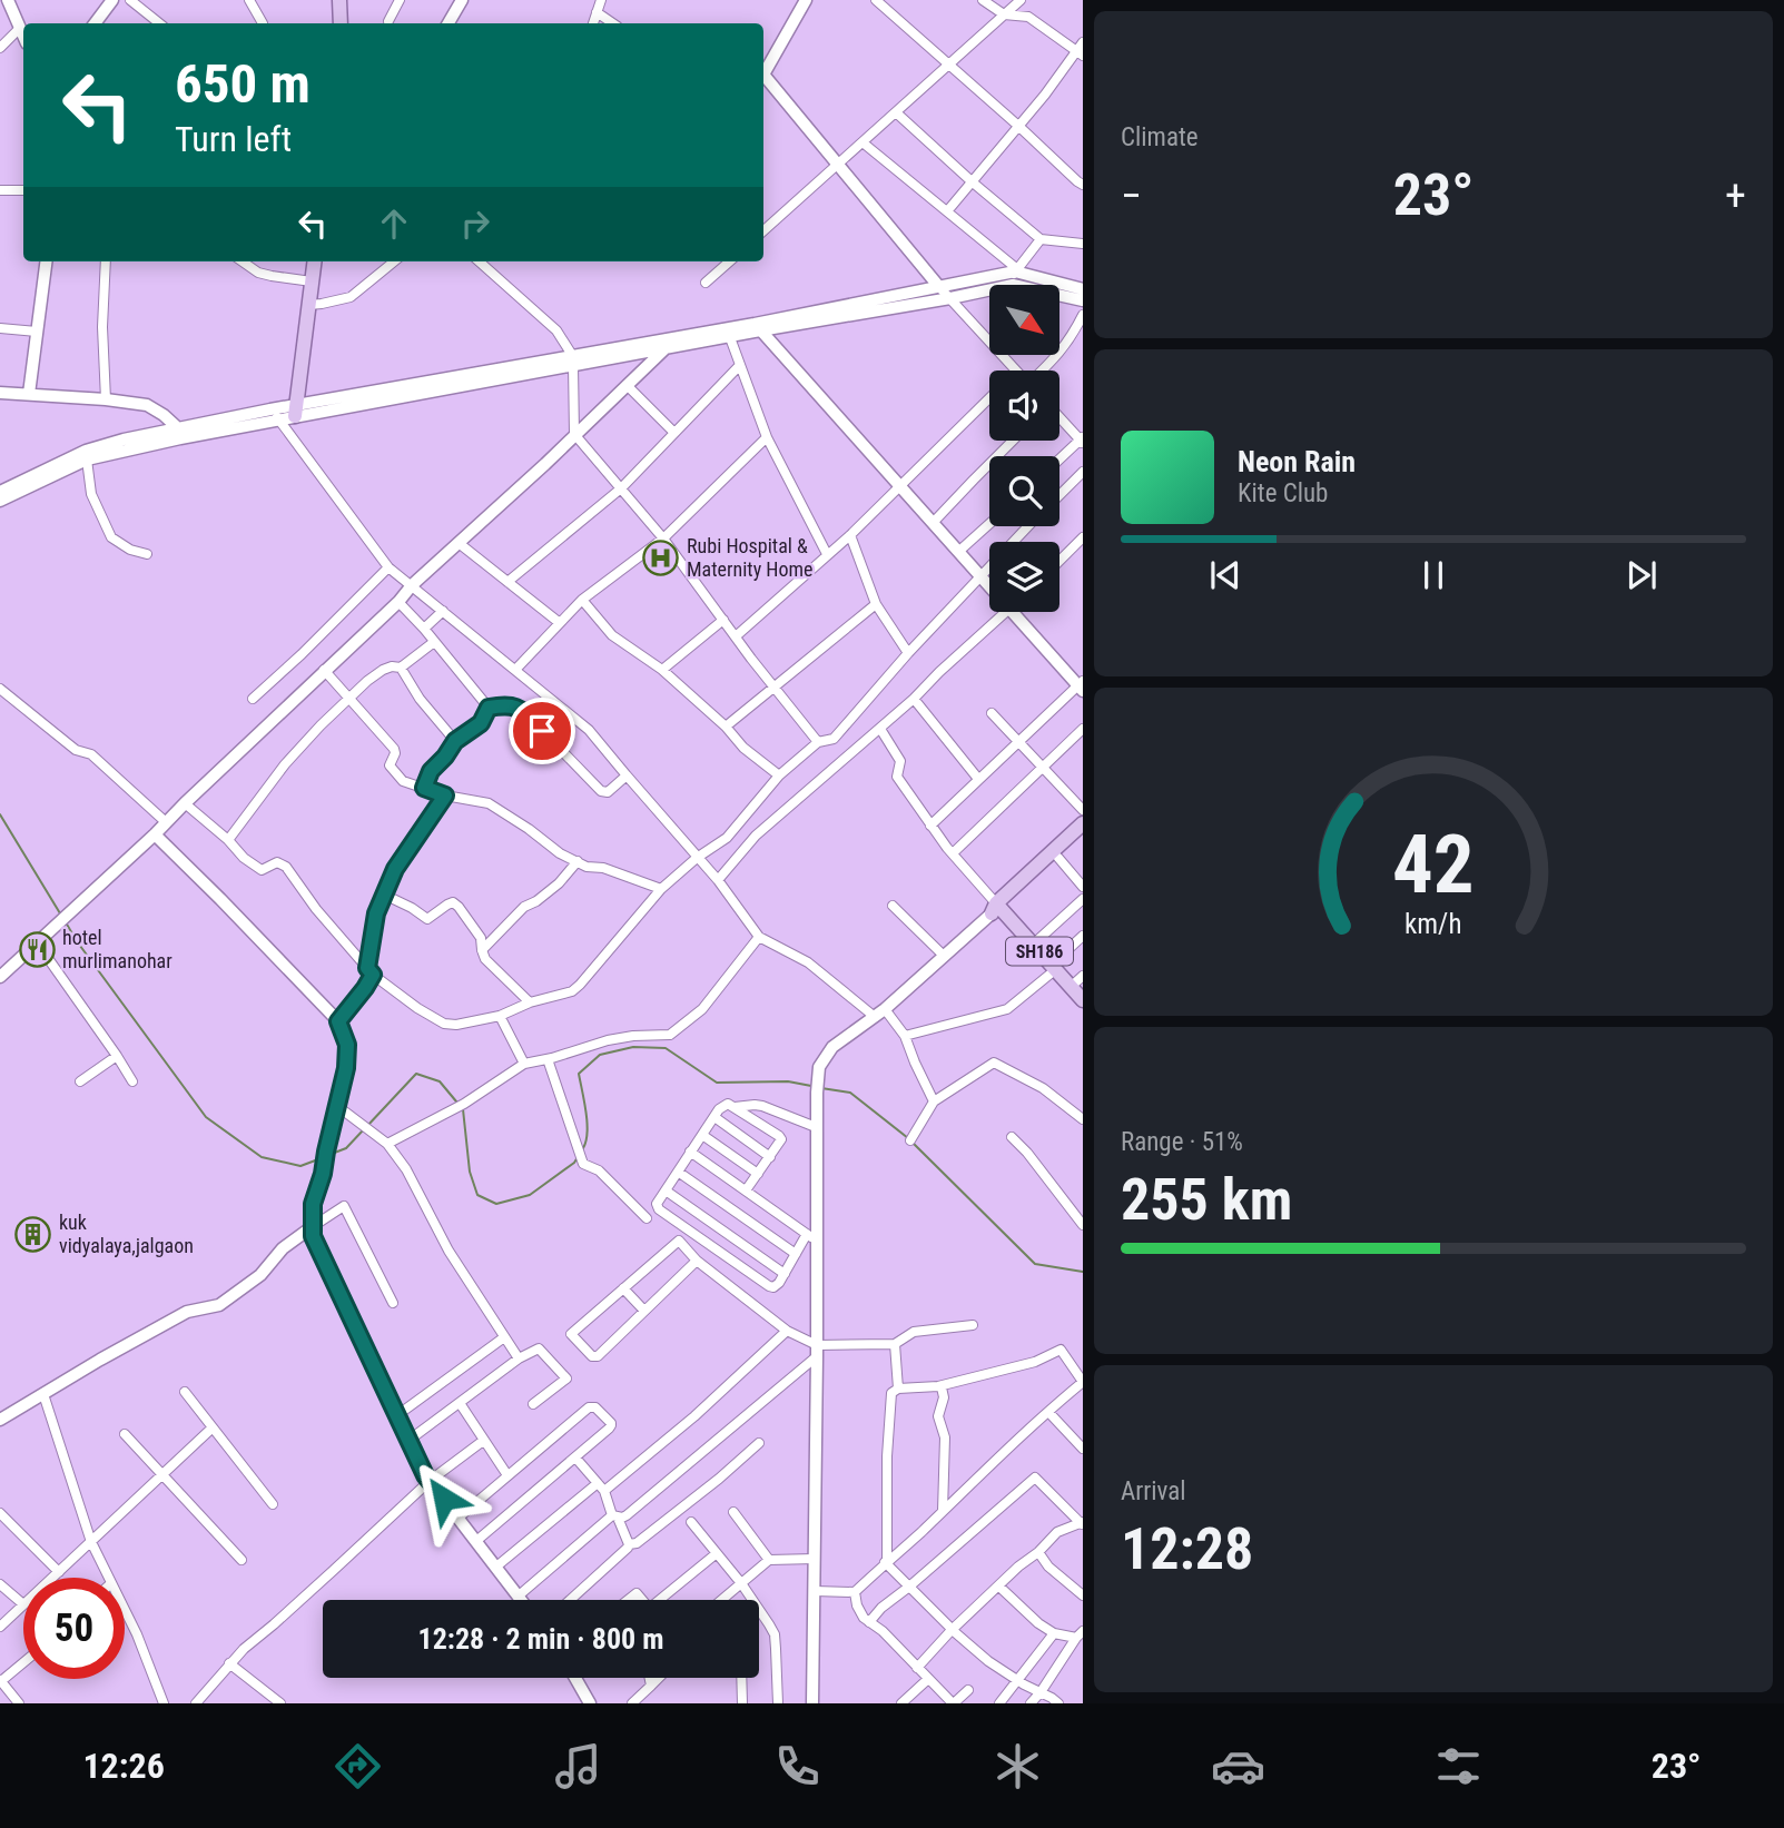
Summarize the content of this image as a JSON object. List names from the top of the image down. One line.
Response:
{"streets":{"main road":["SH186"]},"places":{"hospital":["Rubi Hospital & Maternity Home"],"restaurant":["hotel murlimanohar"],"building":["kuk vidyalaya,jalgaon"]},"north":"bottom right","page":{"tile":["Climate",["Range · 51%","255 km"],["Arrival","12:28"]],"turn":["650 m","Turn left"],"heat":["−","23°","+"],"song":["Neon Rain","Kite Club"],"limit":"50","trip":"12:28 · 2 min · 800 m","tabs":["12:26","23°"],"gauge":["42","km/h"]}}
